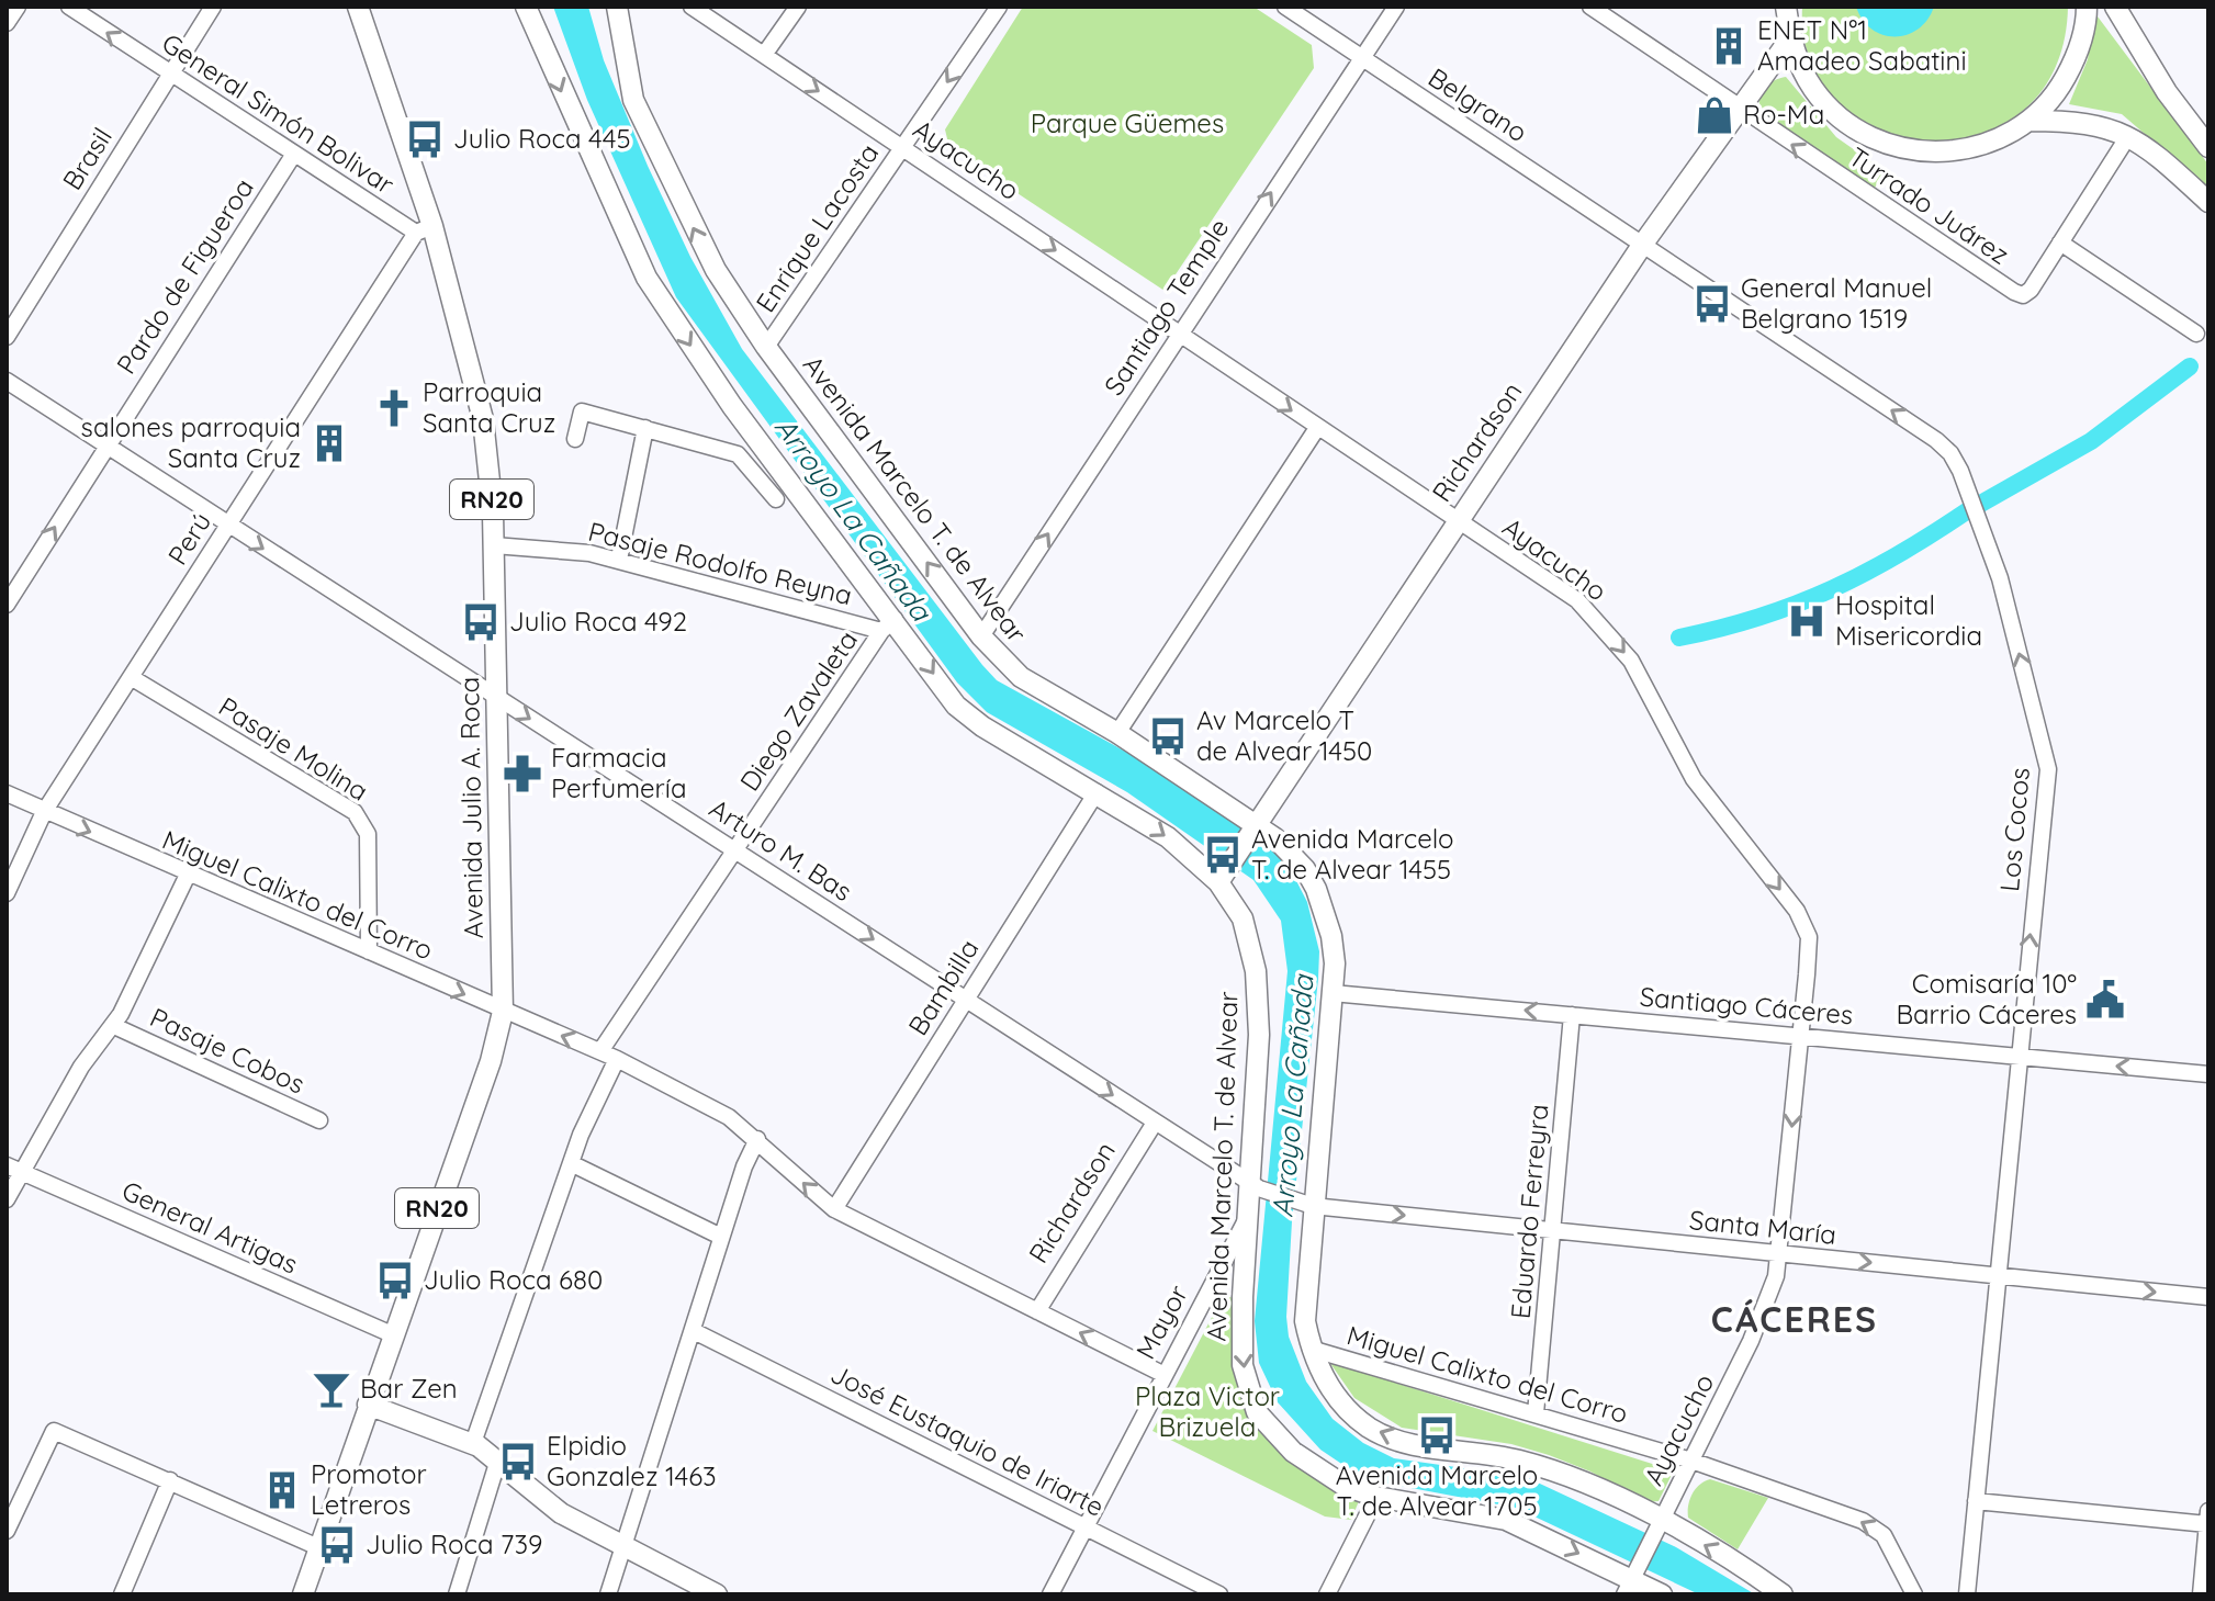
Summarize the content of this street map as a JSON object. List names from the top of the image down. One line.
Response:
{"streets":{"main road":["Richardson","RN20","Avenida Marcelo T. de Alvear","Avenida Julio A. Roca"],"street":["Belgrano","General Simón Bolivar","Brasil","Ayacucho","Turrado Juárez","Enrique Lacosta","Pardo de Figueroa","Santiago Temple","Perú","Pasaje Rodolfo Reyna","Diego Zavaleta","Pasaje Molina","Los Cocos","Arturo M. Bas","Miguel Calixto del Corro","Bambilla","Santiago Cáceres","Pasaje Cobos","Eduardo Ferreyra","General Artigas","Santa María","Mayor","José Eustaquio de Iriarte"]},"crossings":[["Belgrano","Santiago Temple"],["Belgrano","Richardson"],["Belgrano","Los Cocos"],["General Simón Bolivar","Brasil"],["General Simón Bolivar","Pardo de Figueroa"],["General Simón Bolivar","Perú"],["General Simón Bolivar","Avenida Julio A. Roca"],["Ayacucho","Enrique Lacosta"],["Ayacucho","Santiago Temple"],["Ayacucho","Richardson"],["Ayacucho","Avenida Marcelo T. de Alvear"],["Ayacucho","Miguel Calixto del Corro"],["Ayacucho","Santiago Cáceres"],["Ayacucho","Santa María"],["Turrado Juárez","Richardson"],["Enrique Lacosta","Avenida Marcelo T. de Alvear"],["Pardo de Figueroa","Arturo M. Bas"],["Santiago Temple","Avenida Marcelo T. de Alvear"],["Richardson","Avenida Marcelo T. de Alvear"],["Richardson","Los Cocos"],["Richardson","Arturo M. Bas"],["Richardson","Miguel Calixto del Corro"],["Avenida Marcelo T. de Alvear","Pasaje Rodolfo Reyna"],["Avenida Marcelo T. de Alvear","Diego Zavaleta"],["Avenida Marcelo T. de Alvear","Arturo M. Bas"],["Avenida Marcelo T. de Alvear","Miguel Calixto del Corro"],["Avenida Marcelo T. de Alvear","Bambilla"],["Avenida Marcelo T. de Alvear","Santiago Cáceres"],["Avenida Marcelo T. de Alvear","Santa María"],["Avenida Marcelo T. de Alvear","Mayor"],["Perú","Pasaje Molina"],["Perú","Avenida Julio A. Roca"],["Perú","Arturo M. Bas"],["Perú","Miguel Calixto del Corro"],["Pasaje Rodolfo Reyna","Diego Zavaleta"],["Pasaje Rodolfo Reyna","Avenida Julio A. Roca"],["Diego Zavaleta","Arturo M. Bas"],["Diego Zavaleta","Miguel Calixto del Corro"],["Pasaje Molina","Miguel Calixto del Corro"],["Avenida Julio A. Roca","Arturo M. Bas"],["Avenida Julio A. Roca","Miguel Calixto del Corro"],["Avenida Julio A. Roca","General Artigas"],["Los Cocos","Santiago Cáceres"],["Los Cocos","Santa María"],["Arturo M. Bas","Bambilla"],["Arturo M. Bas","Santa María"],["Miguel Calixto del Corro","Bambilla"],["Miguel Calixto del Corro","Eduardo Ferreyra"],["Miguel Calixto del Corro","Mayor"],["Santiago Cáceres","Eduardo Ferreyra"],["Eduardo Ferreyra","Santa María"],["Mayor","José Eustaquio de Iriarte"]],"one_way":["Ayacucho","Enrique Lacosta","Pardo de Figueroa","Santiago Temple","Los Cocos","Arturo M. Bas","Santiago Cáceres","Santa María"],"districts":["CÁCERES"],"water":["Arroyo La Cañada"],"parks":["Parque Güemes","Plaza Victor Brizuela"],"places":{"building":["ENET N°1 Amadeo Sabatini","salones parroquia Santa Cruz","Promotor Letreros"],"shop":["Ro-Ma"],"bus stop":["Julio Roca 445","General Manuel Belgrano 1519","Julio Roca 492","Av Marcelo T de Alvear 1450","Avenida Marcelo T. de Alvear 1455","Julio Roca 680","Avenida Marcelo T. de Alvear 1705","Elpidio Gonzalez 1463","Julio Roca 739"],"church":["Parroquia Santa Cruz"],"hospital":["Hospital Misericordia"],"pharmacy":["Farmacia Perfumería"],"public building":["Comisaría 10º Barrio Cáceres"],"bar":["Bar Zen"]}}
